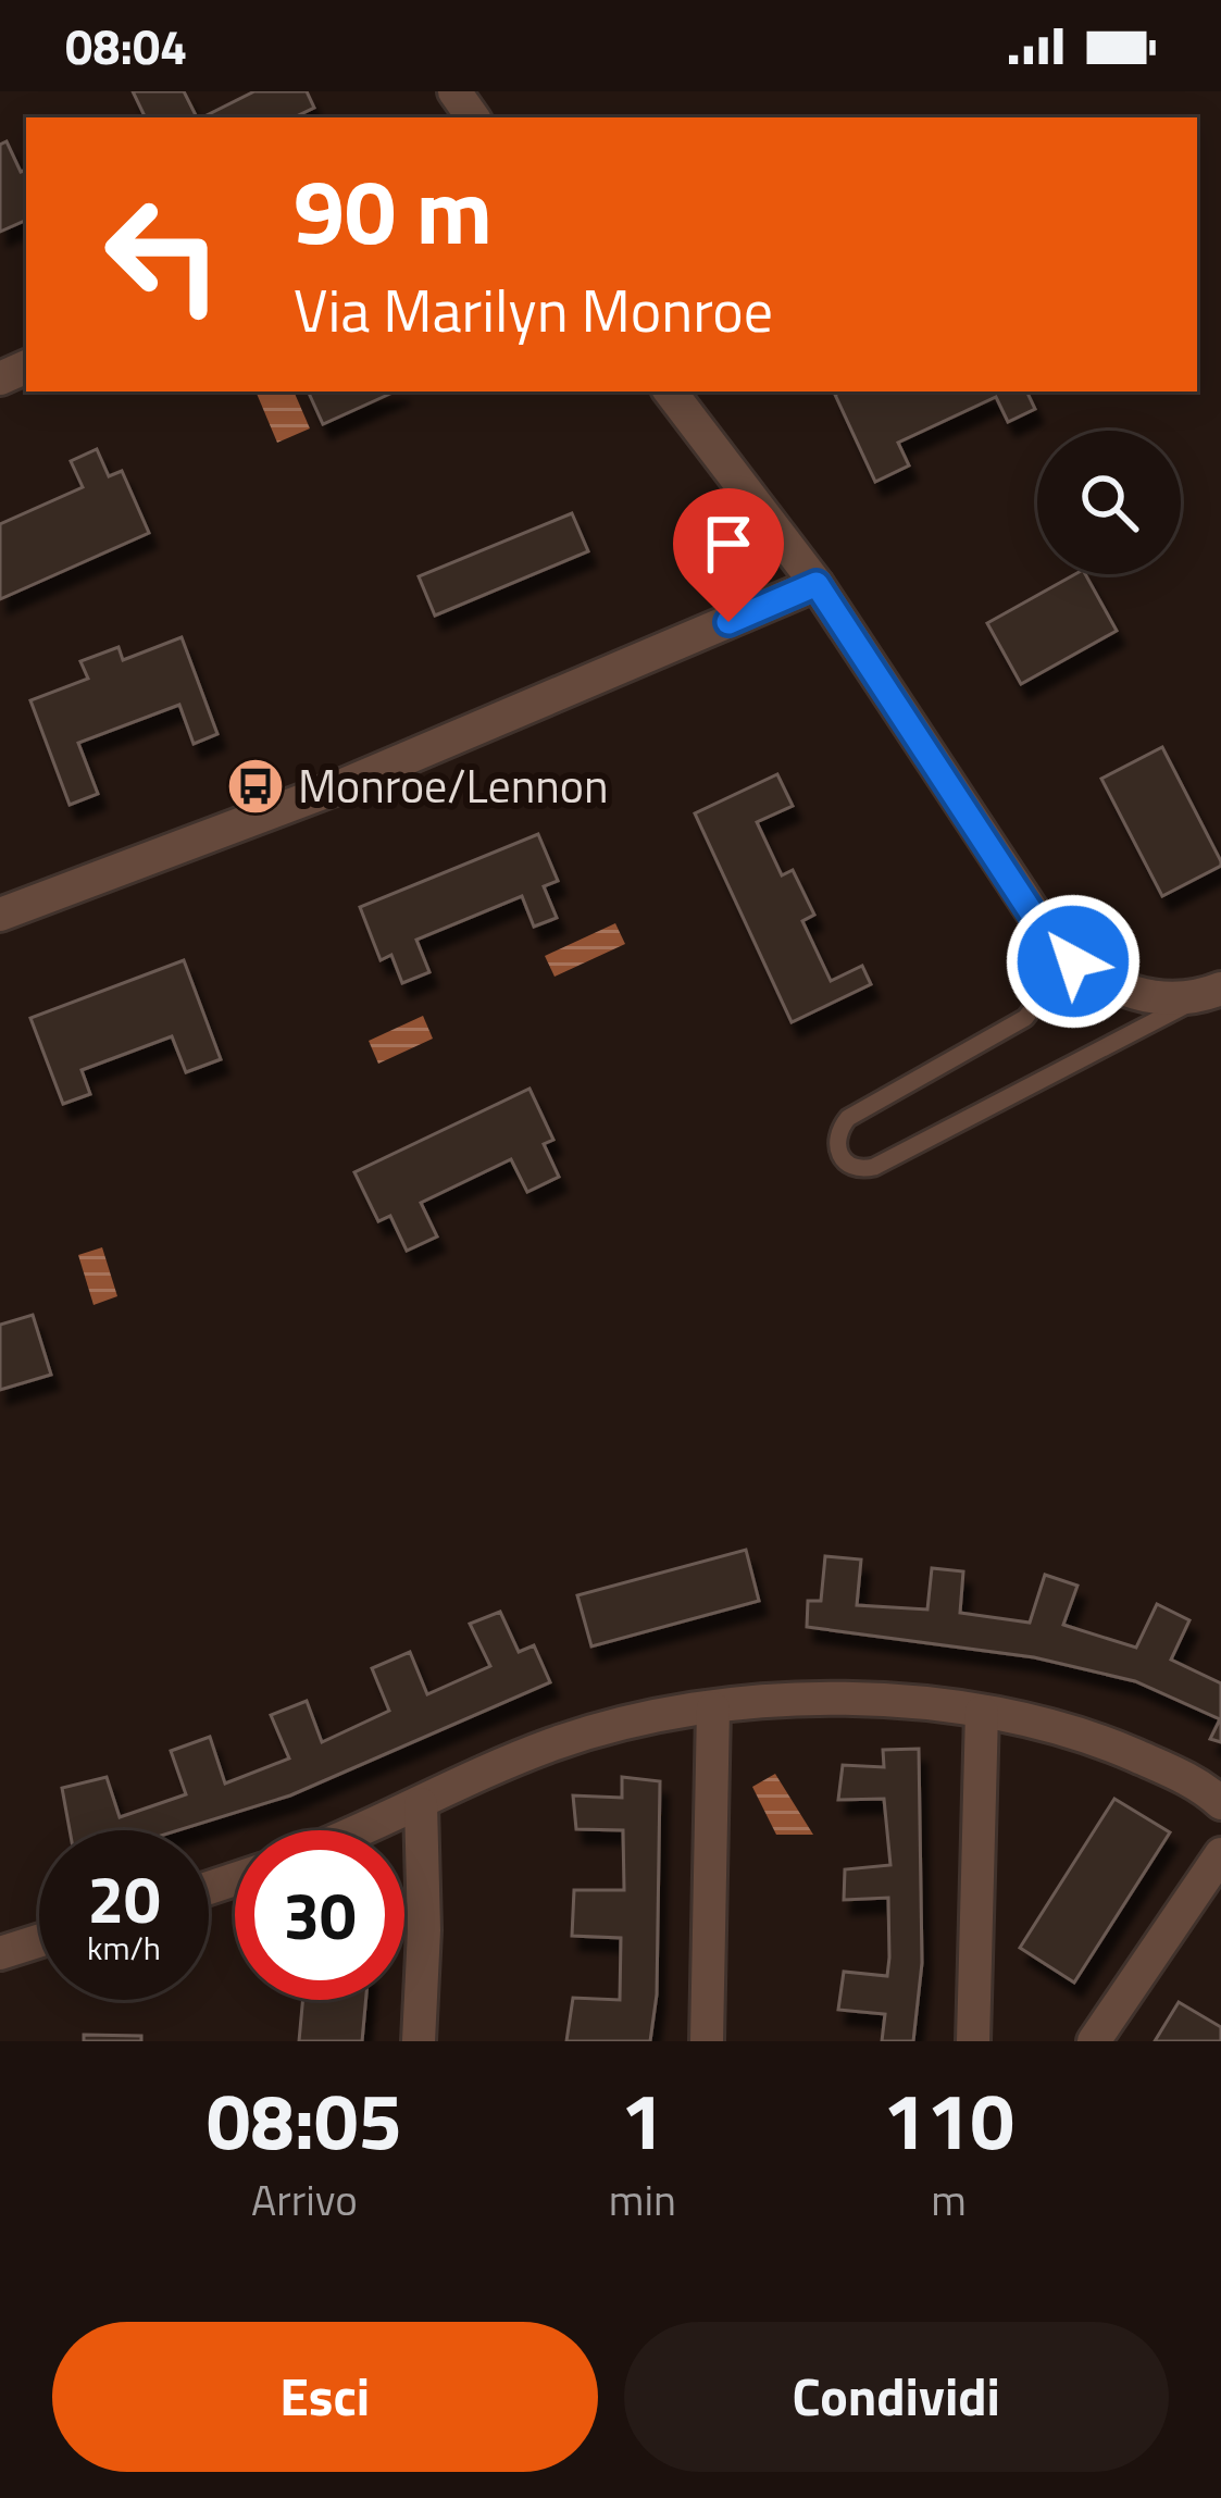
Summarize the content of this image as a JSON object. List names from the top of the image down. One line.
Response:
{"places":{"bus stop":["Monroe/Lennon"]},"page":{"status":"08:04","turn":["90 m","Via Marilyn Monroe"],"speed":"20 km/h","limit":"30","eta":["08:05","Arrivo","1","min","110","m"],"buttons":["Esci","Condividi"]}}
